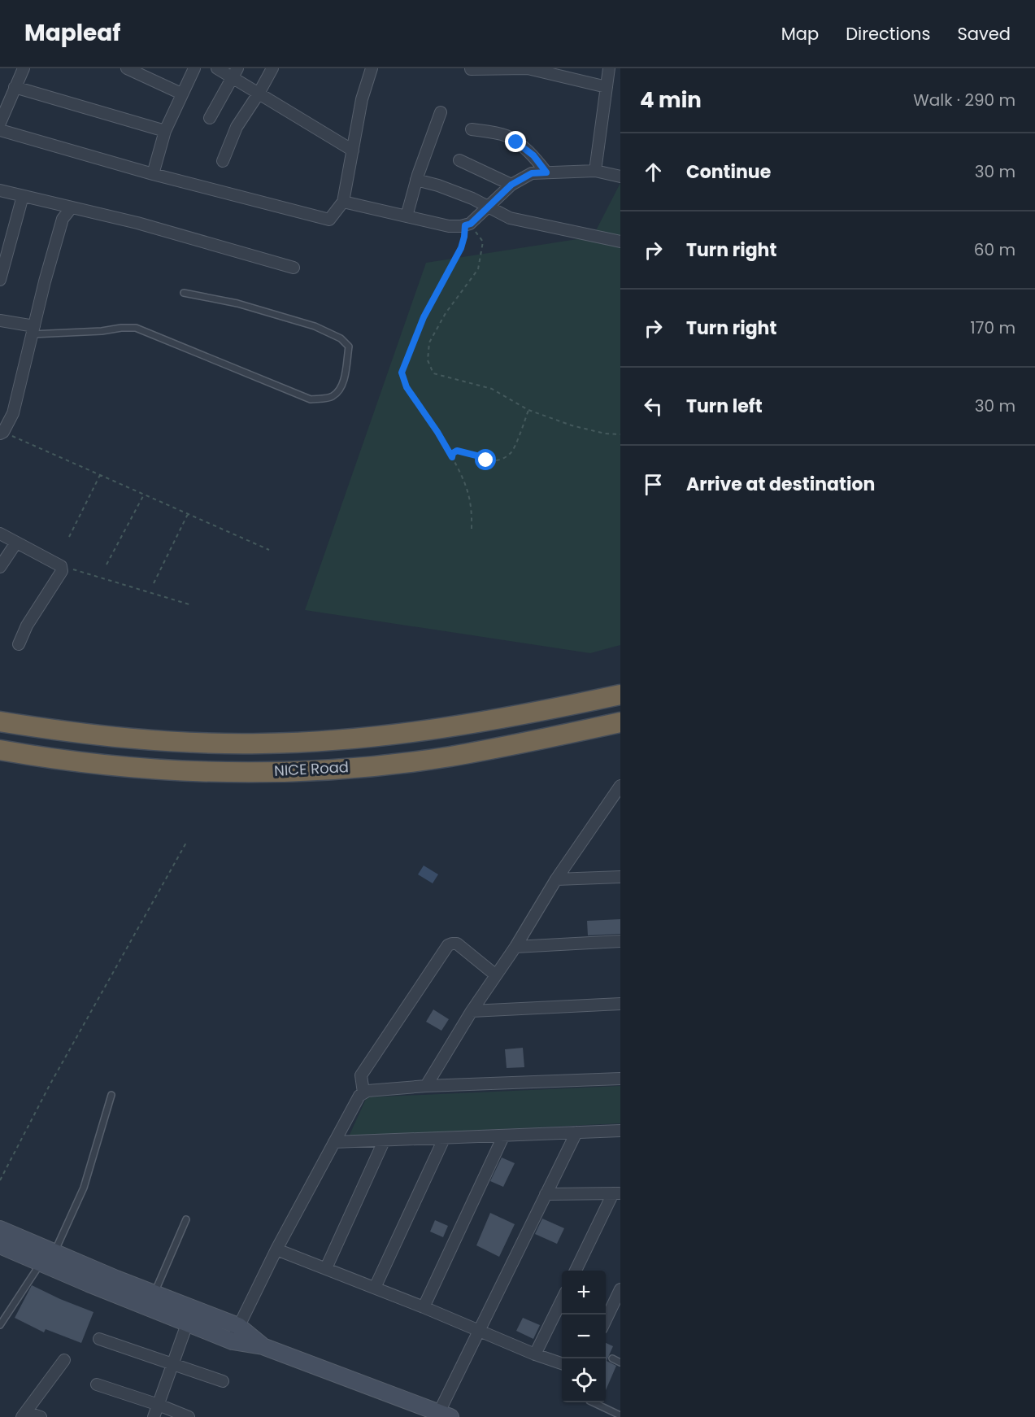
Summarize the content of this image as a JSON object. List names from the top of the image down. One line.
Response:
{"streets":{"highway":["NICE Road"]},"page":{"header":"Mapleaf","nav":["Map","Directions","Saved"],"heading":["4 min","Walk · 290 m"],"list":[["Continue","30 m"],["Turn right","60 m"],["Turn right","170 m"],["Turn left","30 m"],"Arrive at destination"],"map_buttons":["+","−"]}}
